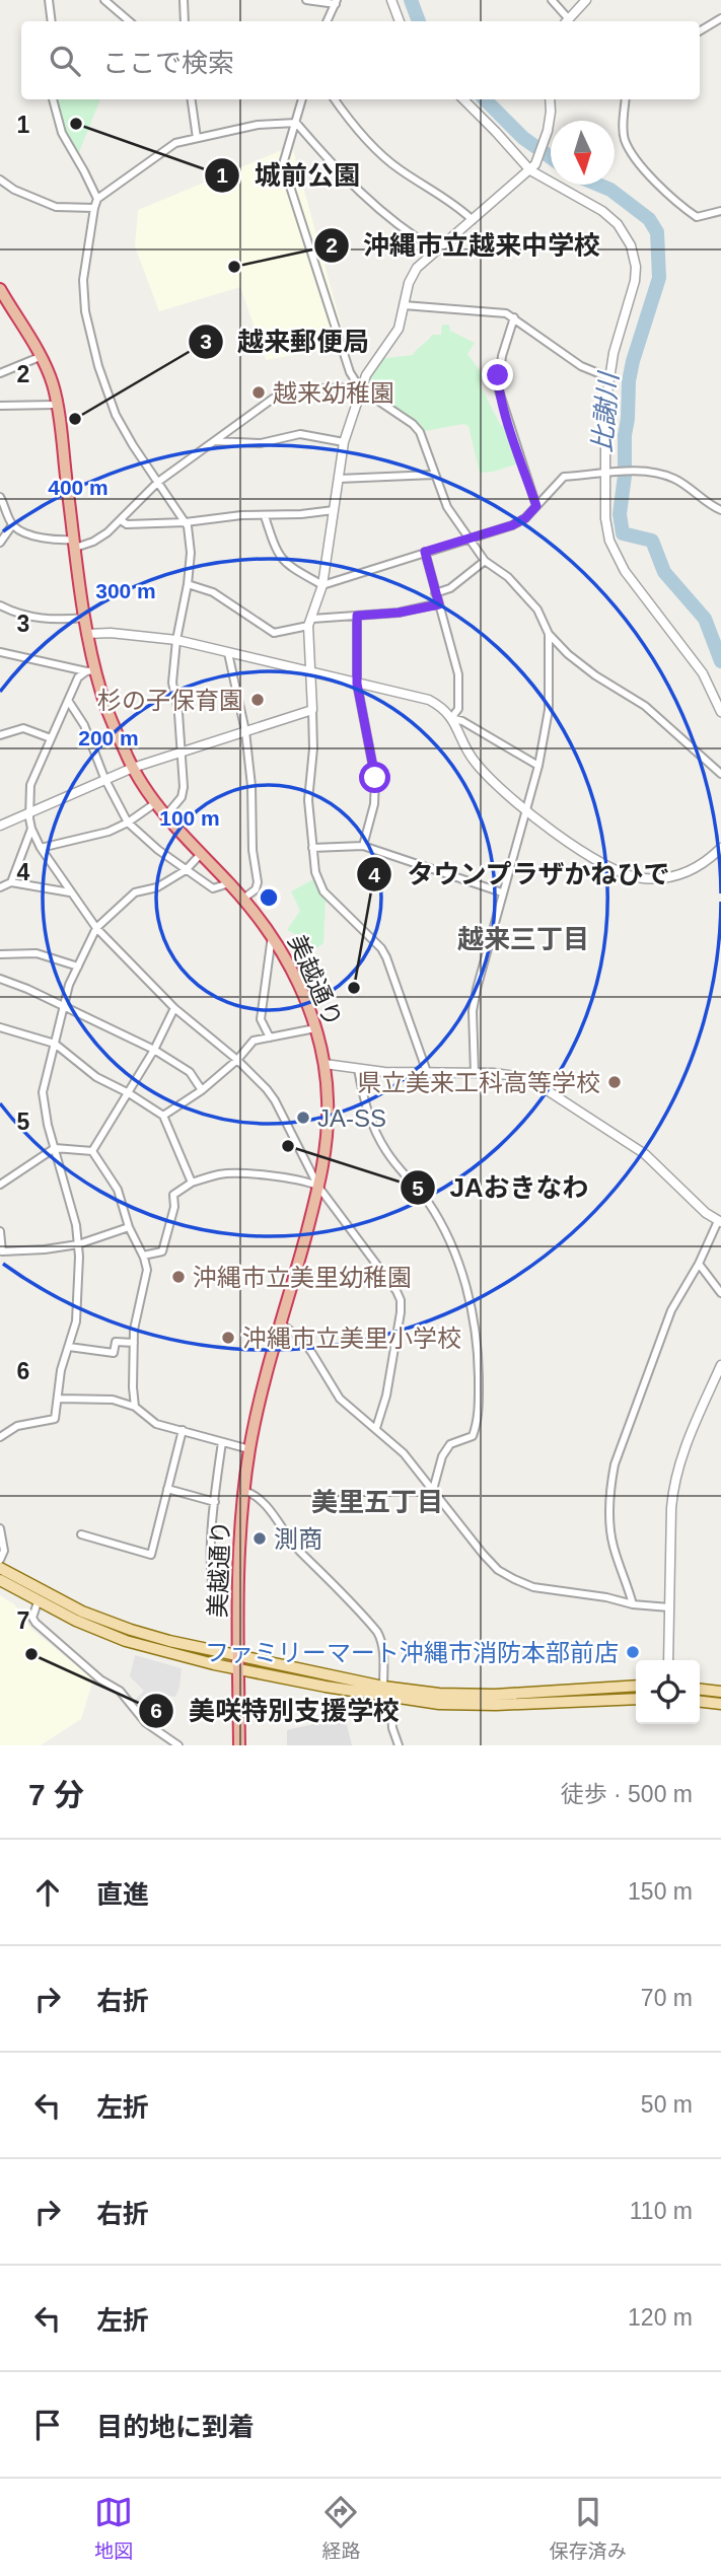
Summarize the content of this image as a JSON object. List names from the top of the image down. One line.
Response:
{"streets":{"highway":["美越通り"]},"districts":["越来三丁目","美里五丁目"],"water":["比謝川"],"places":["城前公園","沖縄市立越来中学校","越来幼稚園","越来郵便局","杉の子保育園","タウンプラザかねひで","県立美来工科高等学校","JA-SS","JAおきなわ","沖縄市立美里幼稚園","沖縄市立美里小学校","測商","ファミリーマート沖縄市消防本部前店","美咲特別支援学校"],"north":"bottom","page":{"search":"ここで検索","heading":["7 分","徒歩 · 500 m"],"list":[["直進","150 m"],["右折","70 m"],["左折","50 m"],["右折","110 m"],["左折","120 m"],"目的地に到着"],"nav":["地図","経路","保存済み"]},"grid":{"rows":["1","2","3","4","5","6","7"]},"rings":["400 m","300 m","200 m","100 m"]}
